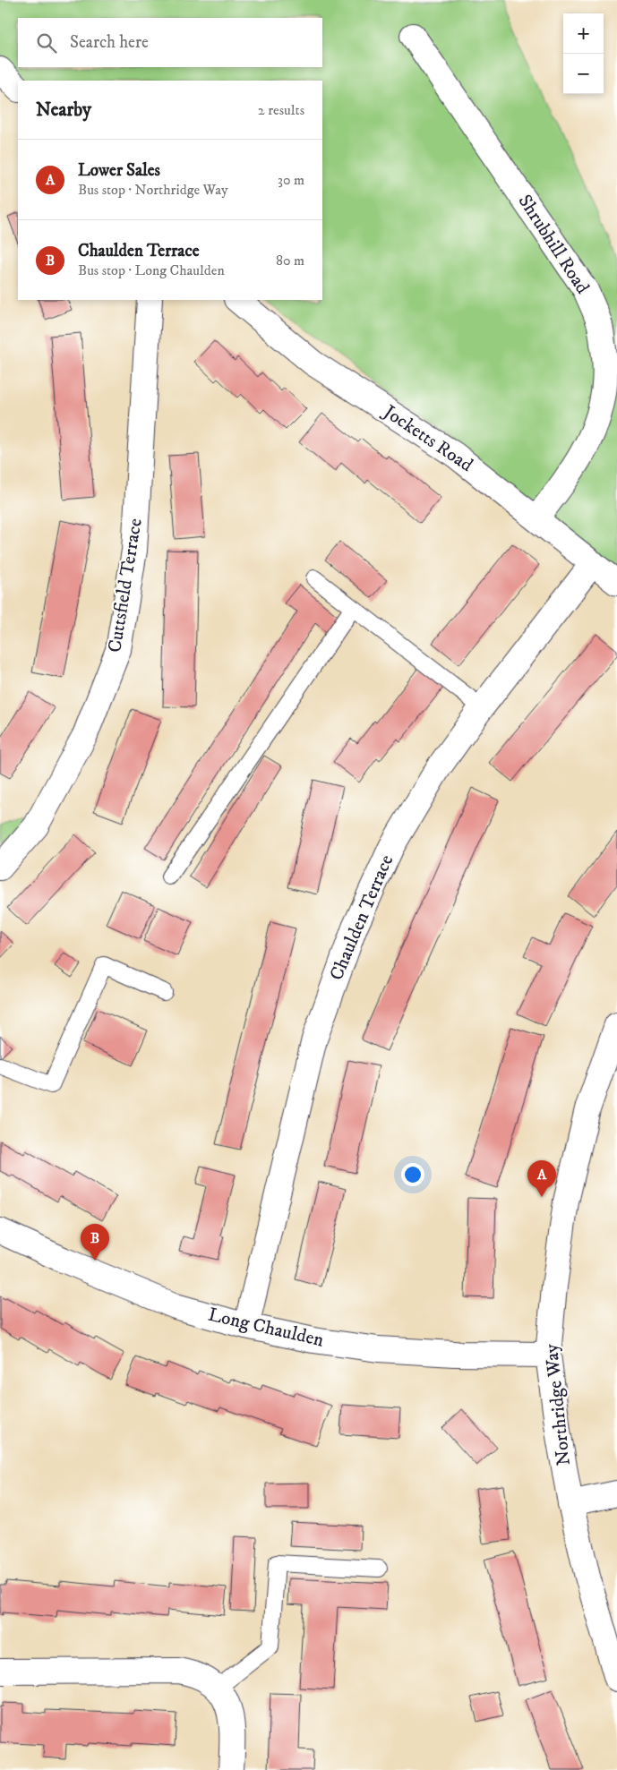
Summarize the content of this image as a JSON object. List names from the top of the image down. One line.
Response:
{"streets":{"street":["Shrubhill Road","Jocketts Road","Cuttsfield Terrace","Chaulden Terrace","Long Chaulden","Northridge Way"]},"crossings":[["Shrubhill Road","Jocketts Road"],["Jocketts Road","Chaulden Terrace"],["Chaulden Terrace","Long Chaulden"],["Long Chaulden","Northridge Way"]],"page":{"map_buttons":["+","−"],"search":"Search here","heading":["Nearby","2 results"],"list":[{"mark":"A","name":"Lower Sales","note":"Bus stop · Northridge Way","value":"30 m"},{"mark":"B","name":"Chaulden Terrace","note":"Bus stop · Long Chaulden","value":"80 m"}],"pins":["A","B"]}}
